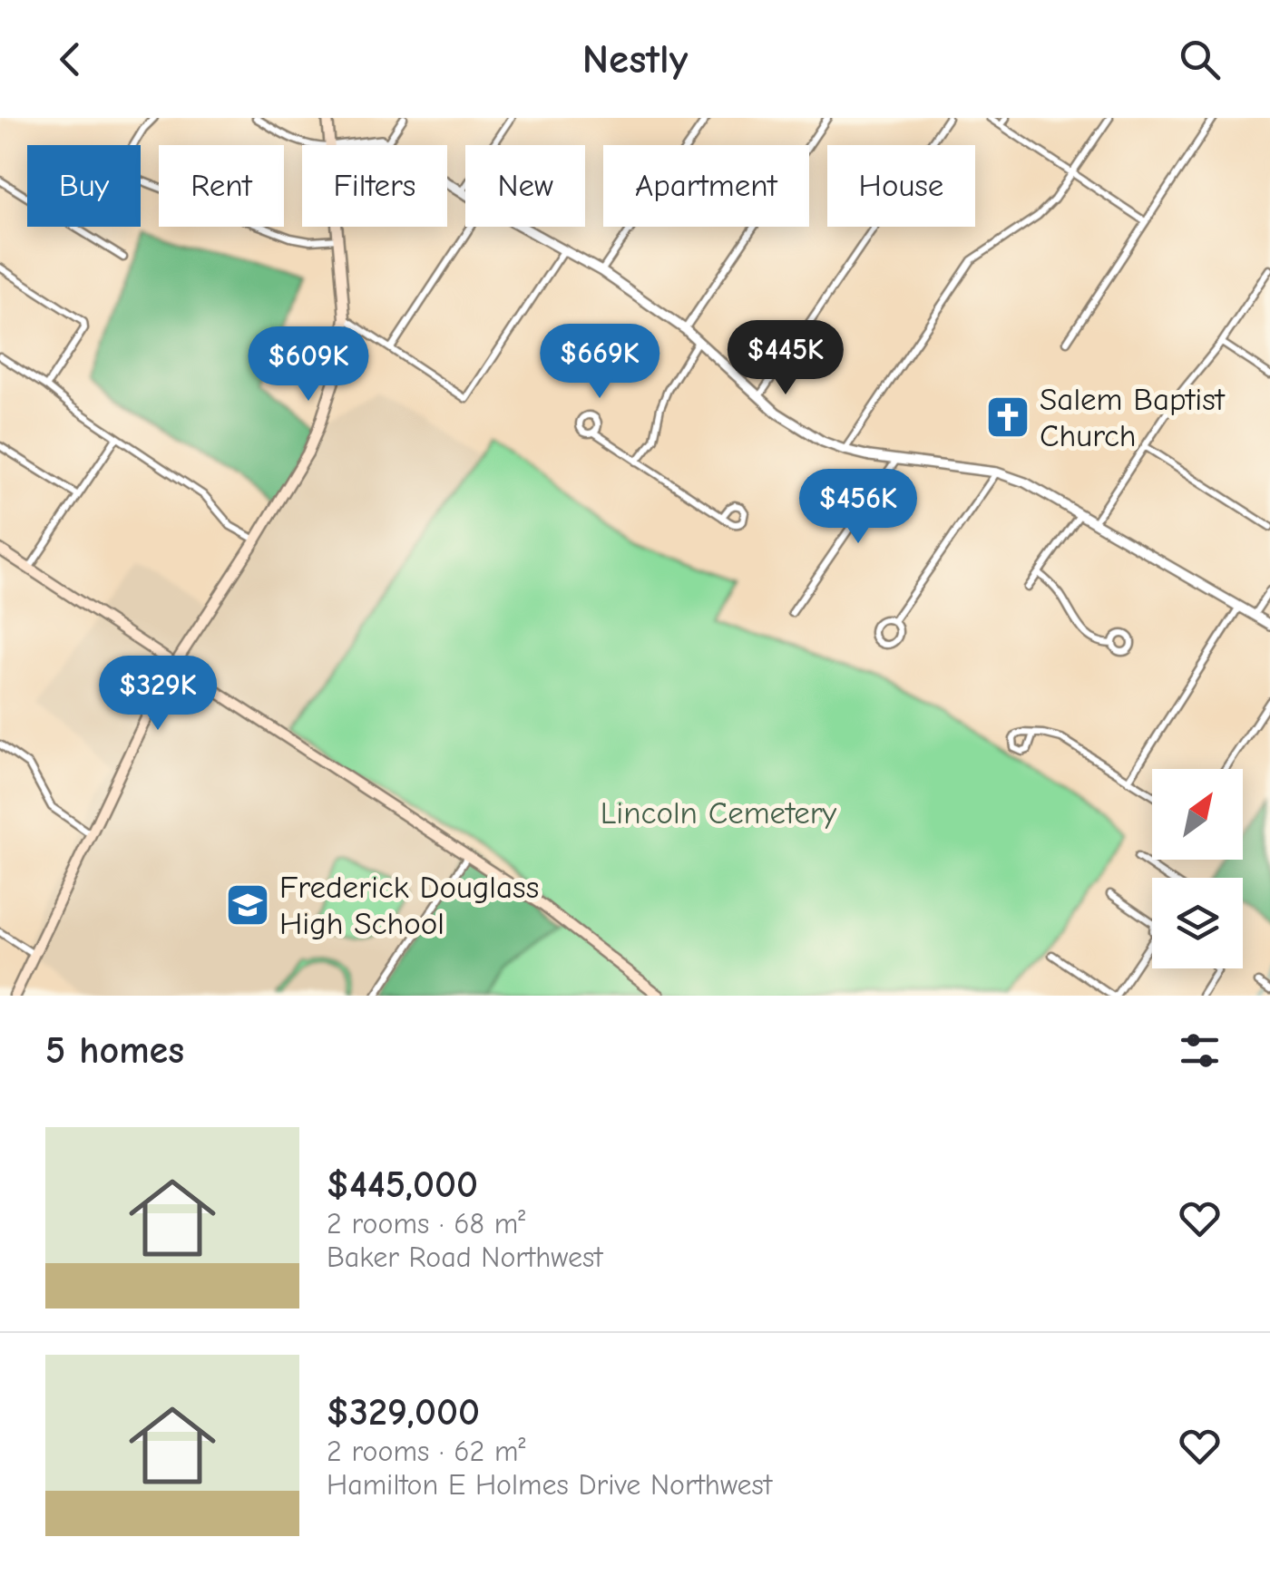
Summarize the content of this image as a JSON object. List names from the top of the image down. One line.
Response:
{"parks":["Lincoln Cemetery"],"places":{"church":["Salem Baptist Church"],"school or university":["Frederick Douglass High School"]},"north":"top right","page":{"header":"Nestly","chip":["Buy","Rent","Filters","New","Apartment","House"],"price":["$445K","$669K","$609K","$456K","$329K"],"heading":"5 homes","list":[{"name":"$445,000","note":"2 rooms · 68 m² · Baker Road Northwest"},{"name":"$329,000","note":"2 rooms · 62 m² · Hamilton E Holmes Drive Northwest"}]}}
